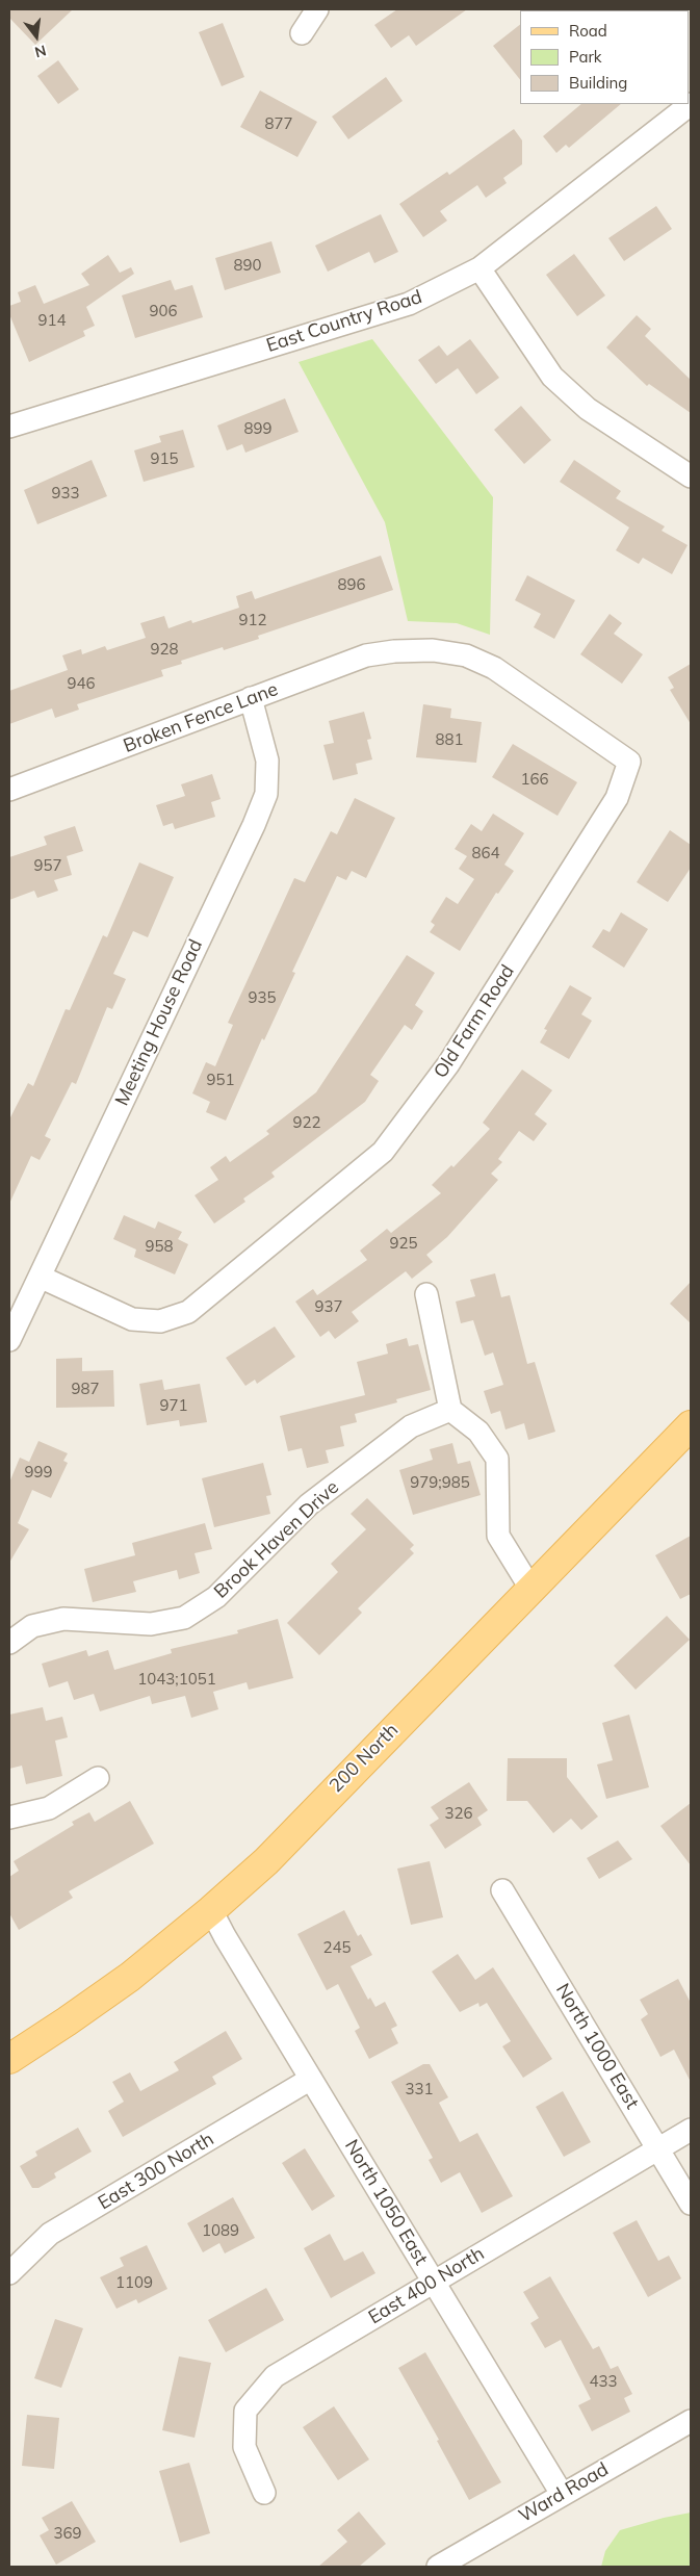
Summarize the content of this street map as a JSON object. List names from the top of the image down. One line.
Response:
{"streets":{"main road":["200 North"],"street":["East Country Road","Broken Fence Lane","Old Farm Road","Meeting House Road","Brook Haven Drive","North 1000 East","East 300 North","North 1050 East","East 400 North","Ward Road"]},"crossings":[["Broken Fence Lane","Old Farm Road"],["Broken Fence Lane","Meeting House Road"],["Old Farm Road","Meeting House Road"],["200 North","North 1050 East"],["North 1000 East","East 400 North"],["East 300 North","North 1050 East"],["North 1050 East","East 400 North"],["North 1050 East","Ward Road"]],"house_numbers":["877","890","906","914","899","915","933","896","912","928","946","881","166","864","957","935","951","922","925","958","937","987","971","999","979;985","1043;1051","326","245","331","1089","1109","433","369"],"legend":["Road","Park","Building"],"north":"bottom"}
